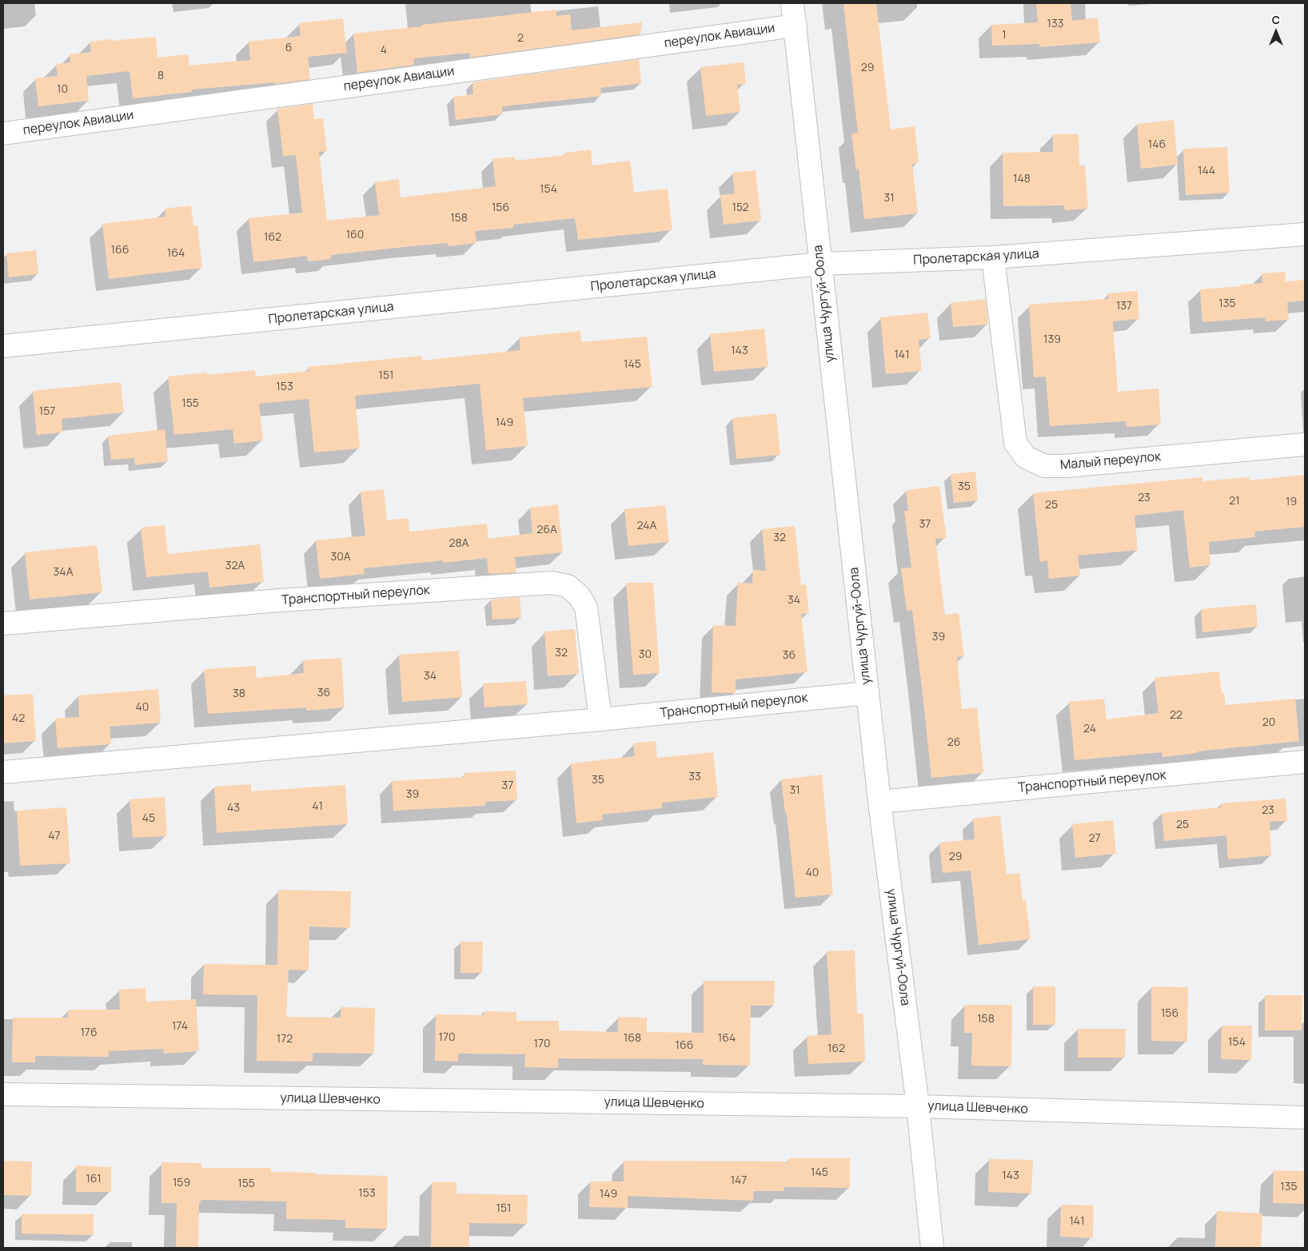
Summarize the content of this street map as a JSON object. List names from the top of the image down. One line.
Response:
{"streets":{"street":["переулок Авиации","Пролетарская улица","улица Чургуй-Оола","Малый переулок","Транспортный переулок","улица Шевченко"]},"crossings":[["переулок Авиации","улица Чургуй-Оола"],["Пролетарская улица","улица Чургуй-Оола"],["Пролетарская улица","Малый переулок"],["улица Чургуй-Оола","Транспортный переулок"],["улица Чургуй-Оола","улица Шевченко"]],"house_numbers":["133","1","2","6","4","29","8","10","146","144","148","154","31","156","152","158","160","162","166","164","135","137","139","143","141","145","151","153","155","157","149","35","23","21","19","25","37","24А","26А","32","28А","30А","32А","34А","34","39","32","30","36","34","36","38","40","22","42","20","24","26","33","35","37","31","39","41","43","23","45","25","47","27","29","40","156","158","174","176","170","168","164","172","154","170","166","162","145","143","161","147","159","155","135","153","149","151","141"],"north":"top"}
